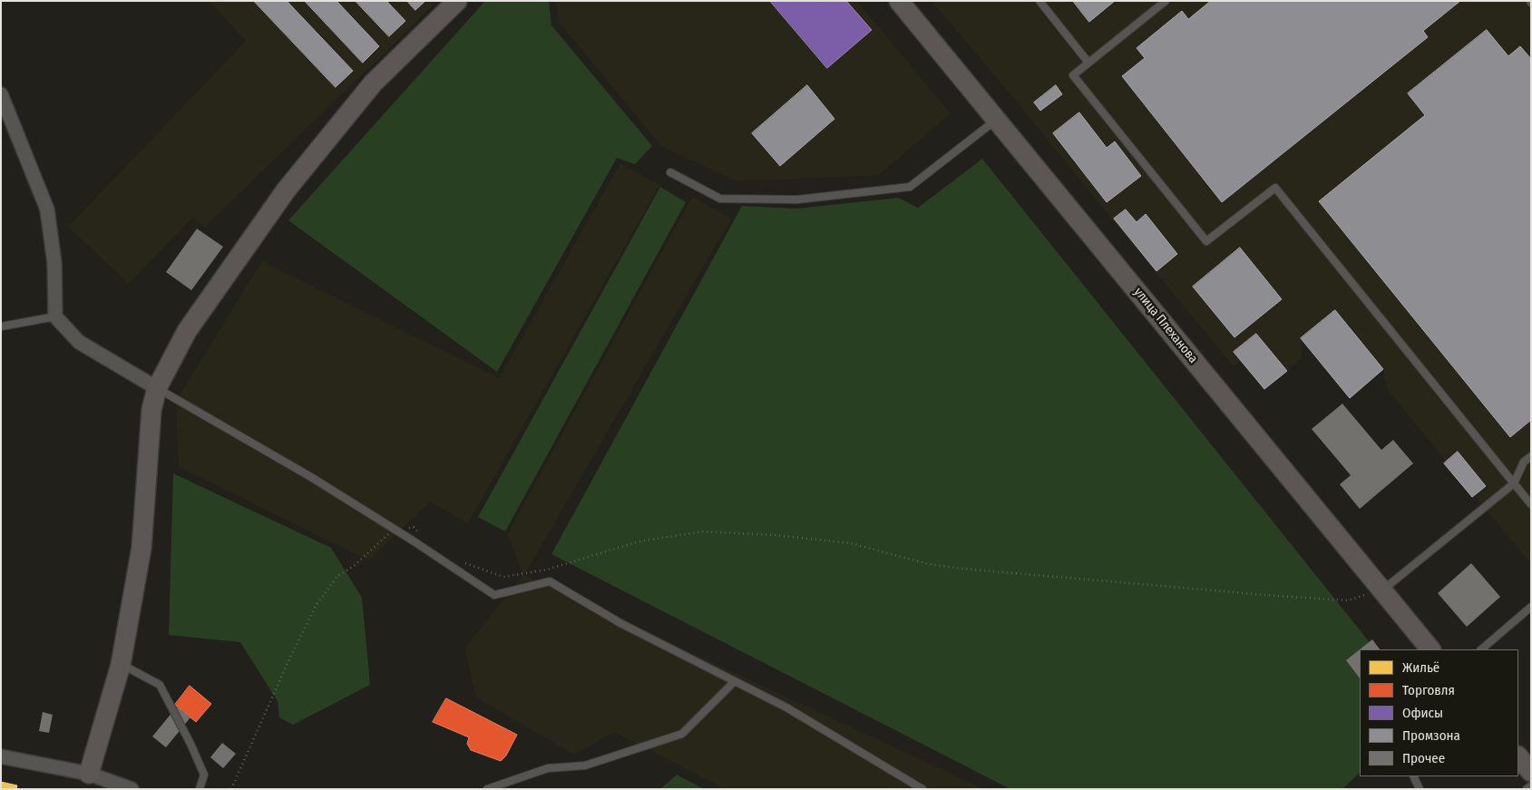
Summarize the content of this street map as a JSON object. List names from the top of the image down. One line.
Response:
{"streets":{"street":["улица Плеханова"]},"legend":["Жильё","Торговля","Офисы","Промзона","Прочее"]}
